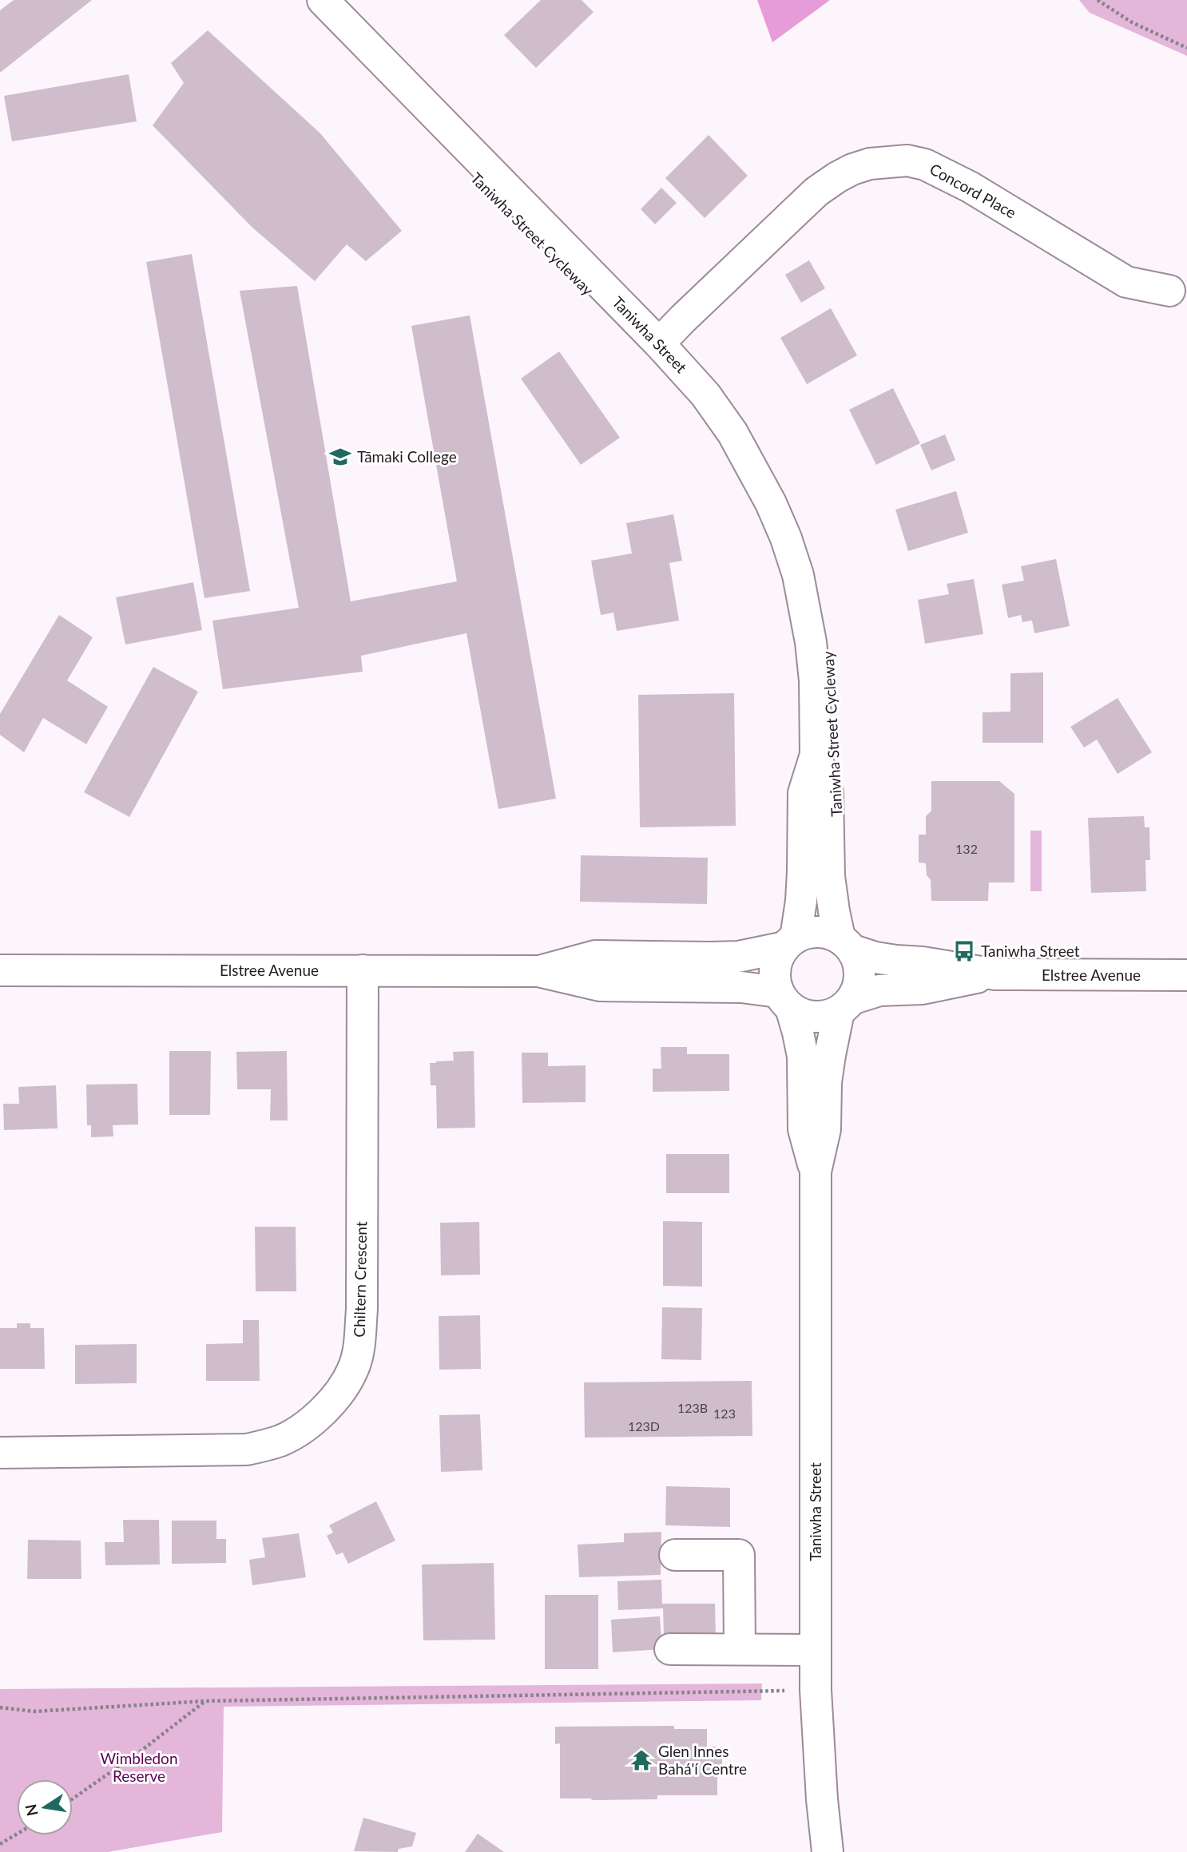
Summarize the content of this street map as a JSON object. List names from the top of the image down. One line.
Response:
{"streets":{"street":["Concord Place","Taniwha Street","Elstree Avenue","Chiltern Crescent"]},"crossings":[["Concord Place","Taniwha Street"],["Taniwha Street","Elstree Avenue"],["Elstree Avenue","Chiltern Crescent"]],"parks":["Wimbledon Reserve"],"places":{"school or university":["Tāmaki College"],"bus stop":["Taniwha Street"],"temple":["Glen Innes Bahá'í Centre"]},"house_numbers":["132","123B","123","123D"],"north":"left"}
